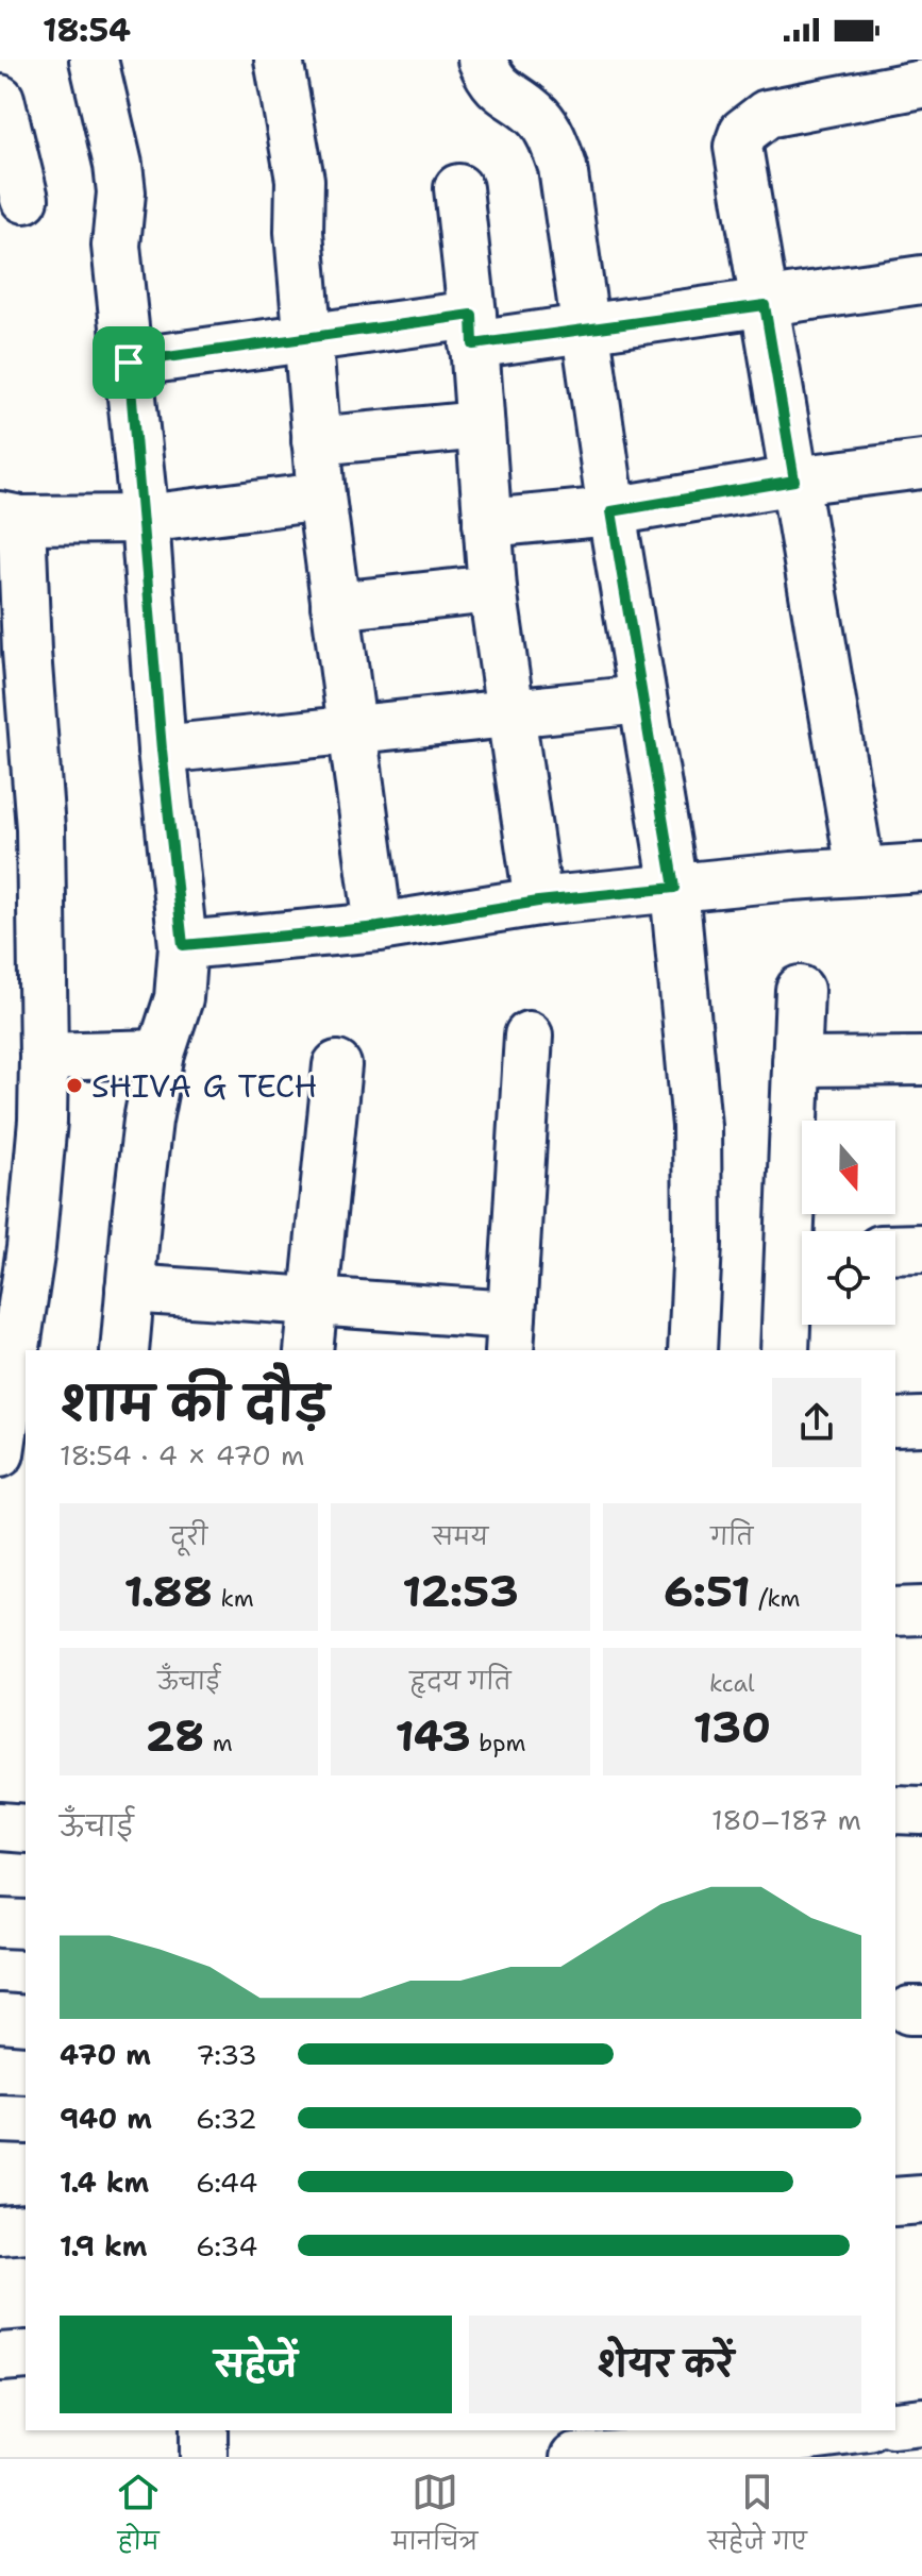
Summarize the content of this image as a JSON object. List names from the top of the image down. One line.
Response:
{"places":["SHIVA G TECH"],"north":"bottom","page":{"status":"18:54","heading":["शाम की दौड़","18:54 · 4 × 470 m"],"stats":[["दूरी","1.88 km"],["समय","12:53"],["गति","6:51 /km"],["ऊँचाई","28 m"],["हृदय गति","143 bpm"],["kcal","130"]],"chart":["ऊँचाई","180–187 m"],"list":[{"name":"470 m","note":"7:33"},{"name":"940 m","note":"6:32"},{"name":"1.4 km","note":"6:44"},{"name":"1.9 km","note":"6:34"}],"buttons":["सहेजें","शेयर करें"],"tabs":["होम","मानचित्र","सहेजे गए"]}}
